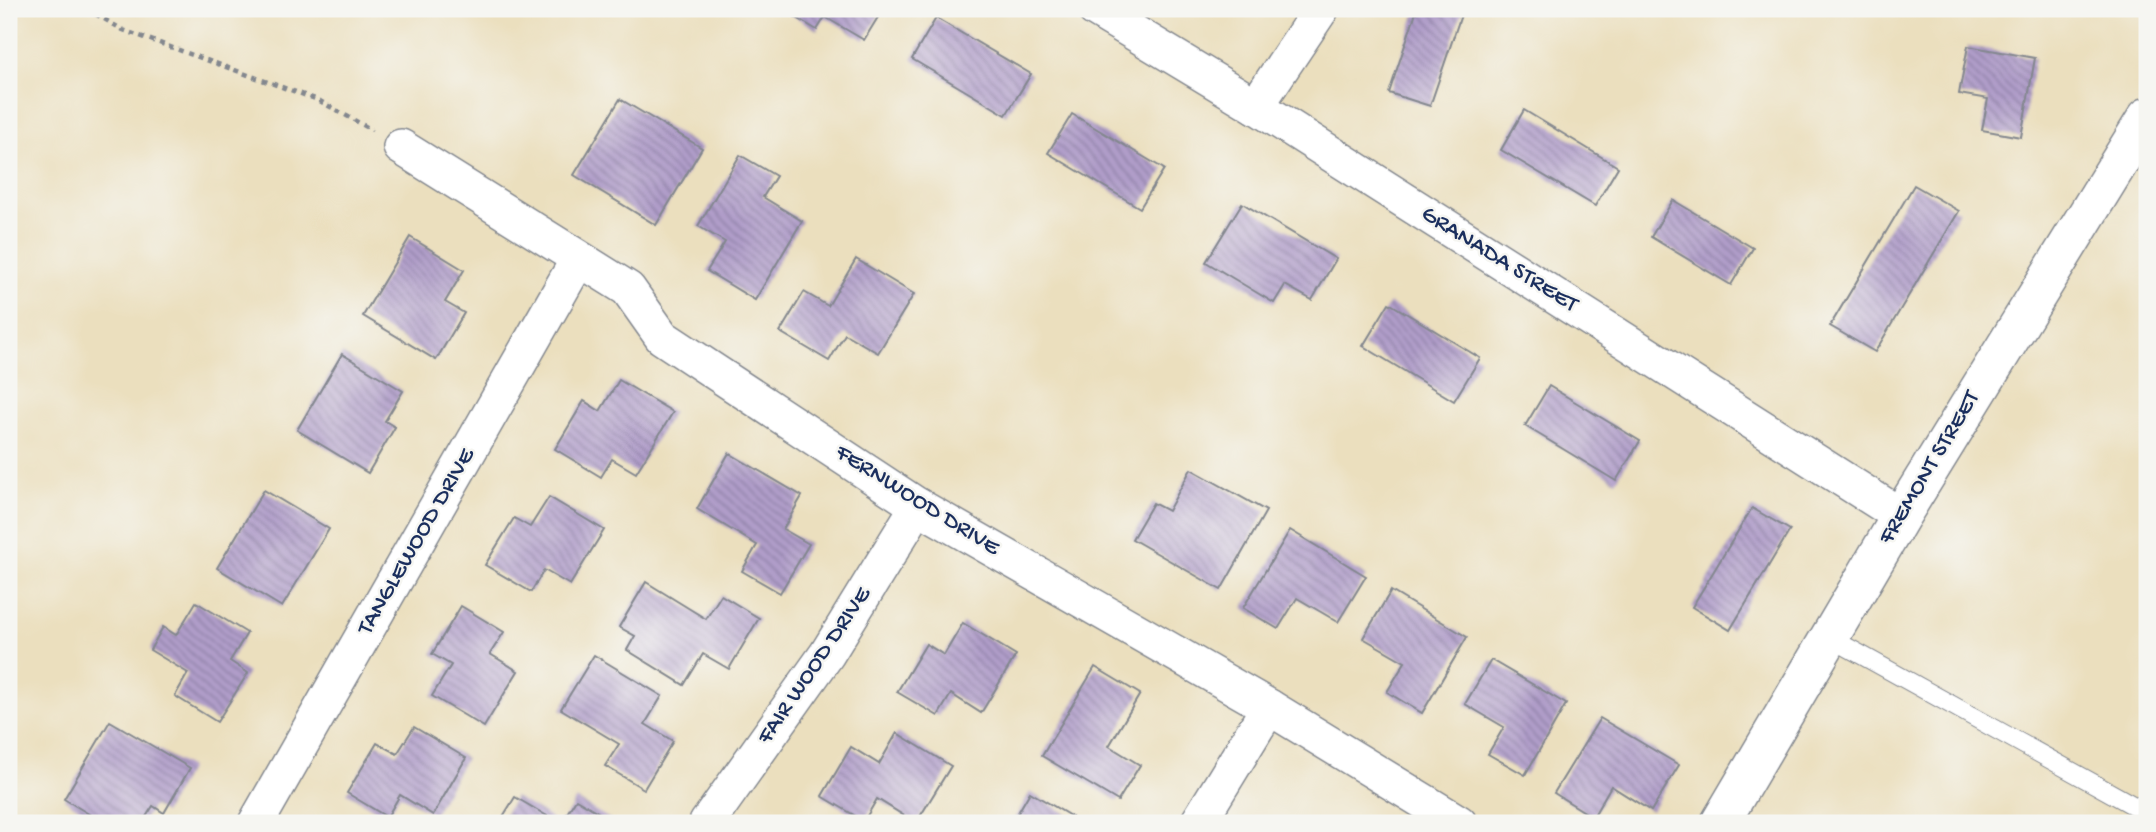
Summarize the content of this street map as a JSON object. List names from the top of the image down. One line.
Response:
{"streets":{"street":["GRANADA STREET","FREMONT STREET","FERNWOOD DRIVE","TANGLEWOOD DRIVE","FAIR WOOD DRIVE"]},"crossings":[["GRANADA STREET","FREMONT STREET"],["FERNWOOD DRIVE","TANGLEWOOD DRIVE"],["FERNWOOD DRIVE","FAIR WOOD DRIVE"]]}
